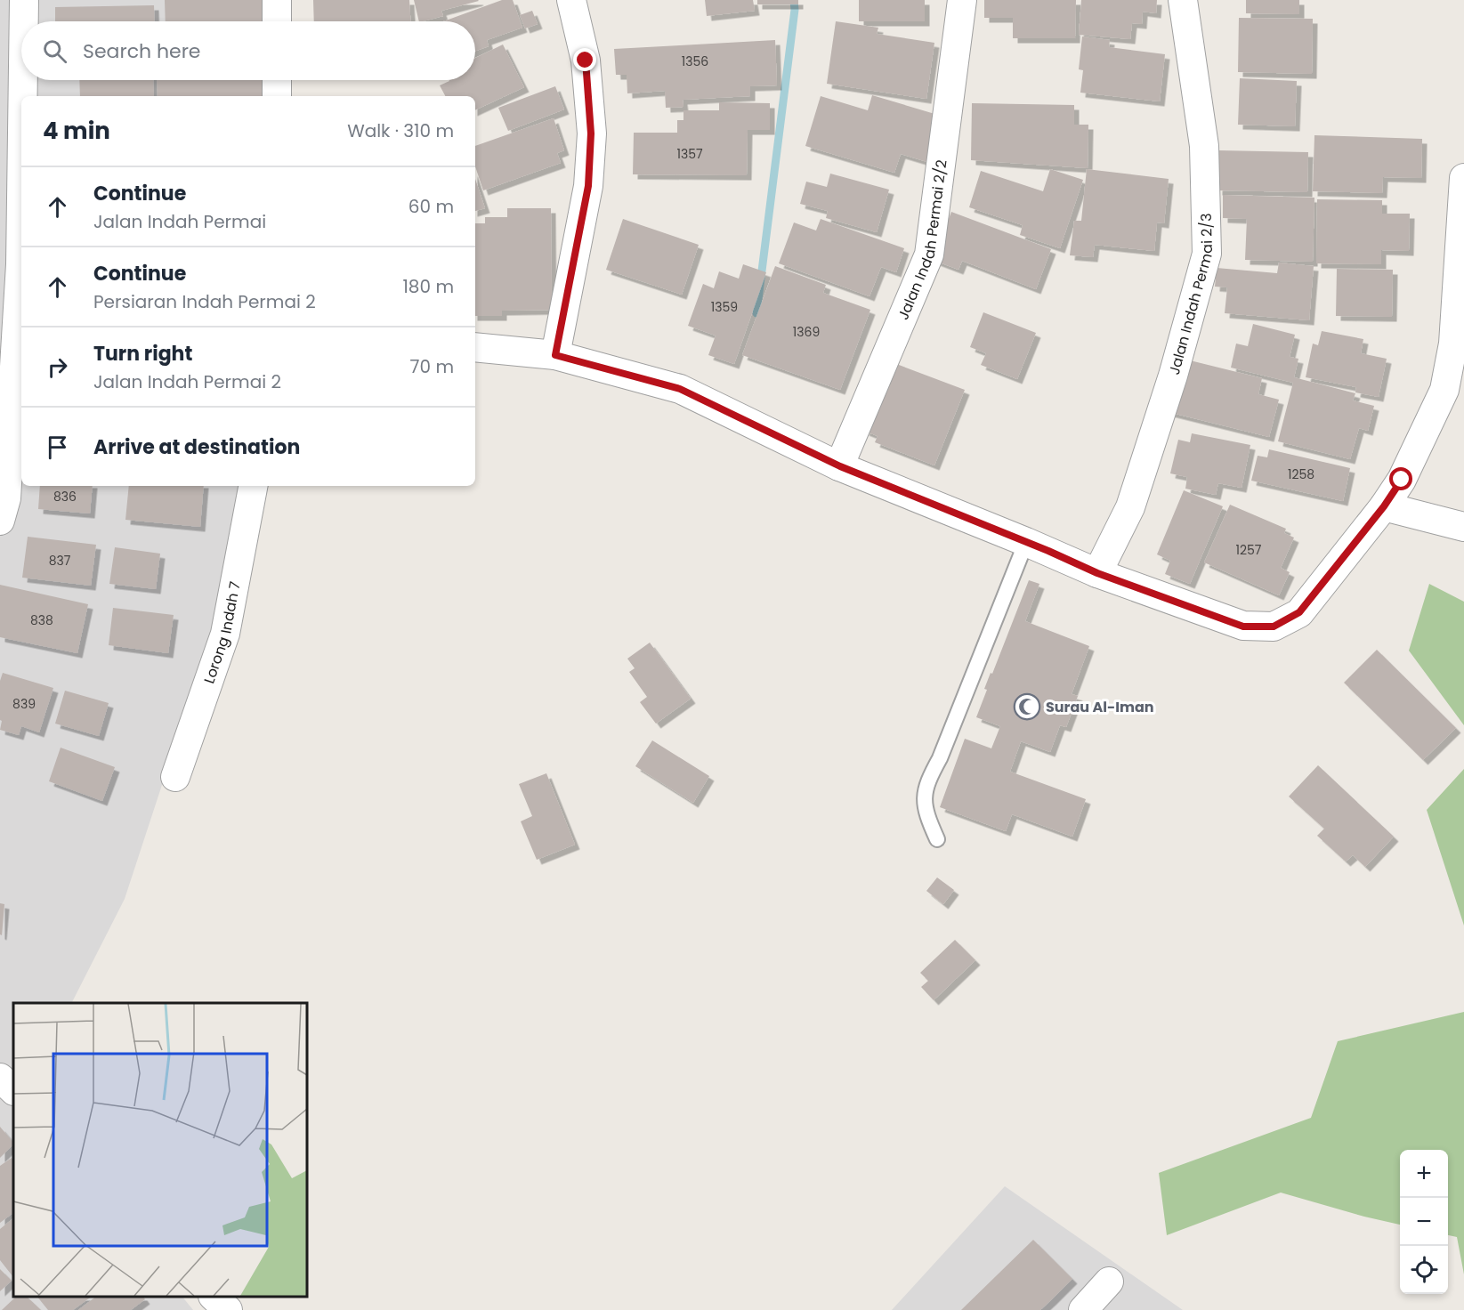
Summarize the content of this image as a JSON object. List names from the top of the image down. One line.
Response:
{"streets":{"street":["Jalan Indah Permai 2/2","Jalan Indah Permai 2/3","Lorong Indah 7"]},"places":{"mosque":["Surau Al-Iman"]},"house_numbers":["1356","1357","1359","1369","1258","836","1257","837","838","839"],"page":{"search":"Search here","heading":["4 min","Walk · 310 m"],"list":[["Continue","Jalan Indah Permai","60 m"],["Continue","Persiaran Indah Permai 2","180 m"],["Turn right","Jalan Indah Permai 2","70 m"],"Arrive at destination"],"map_buttons":["+","−"]}}
